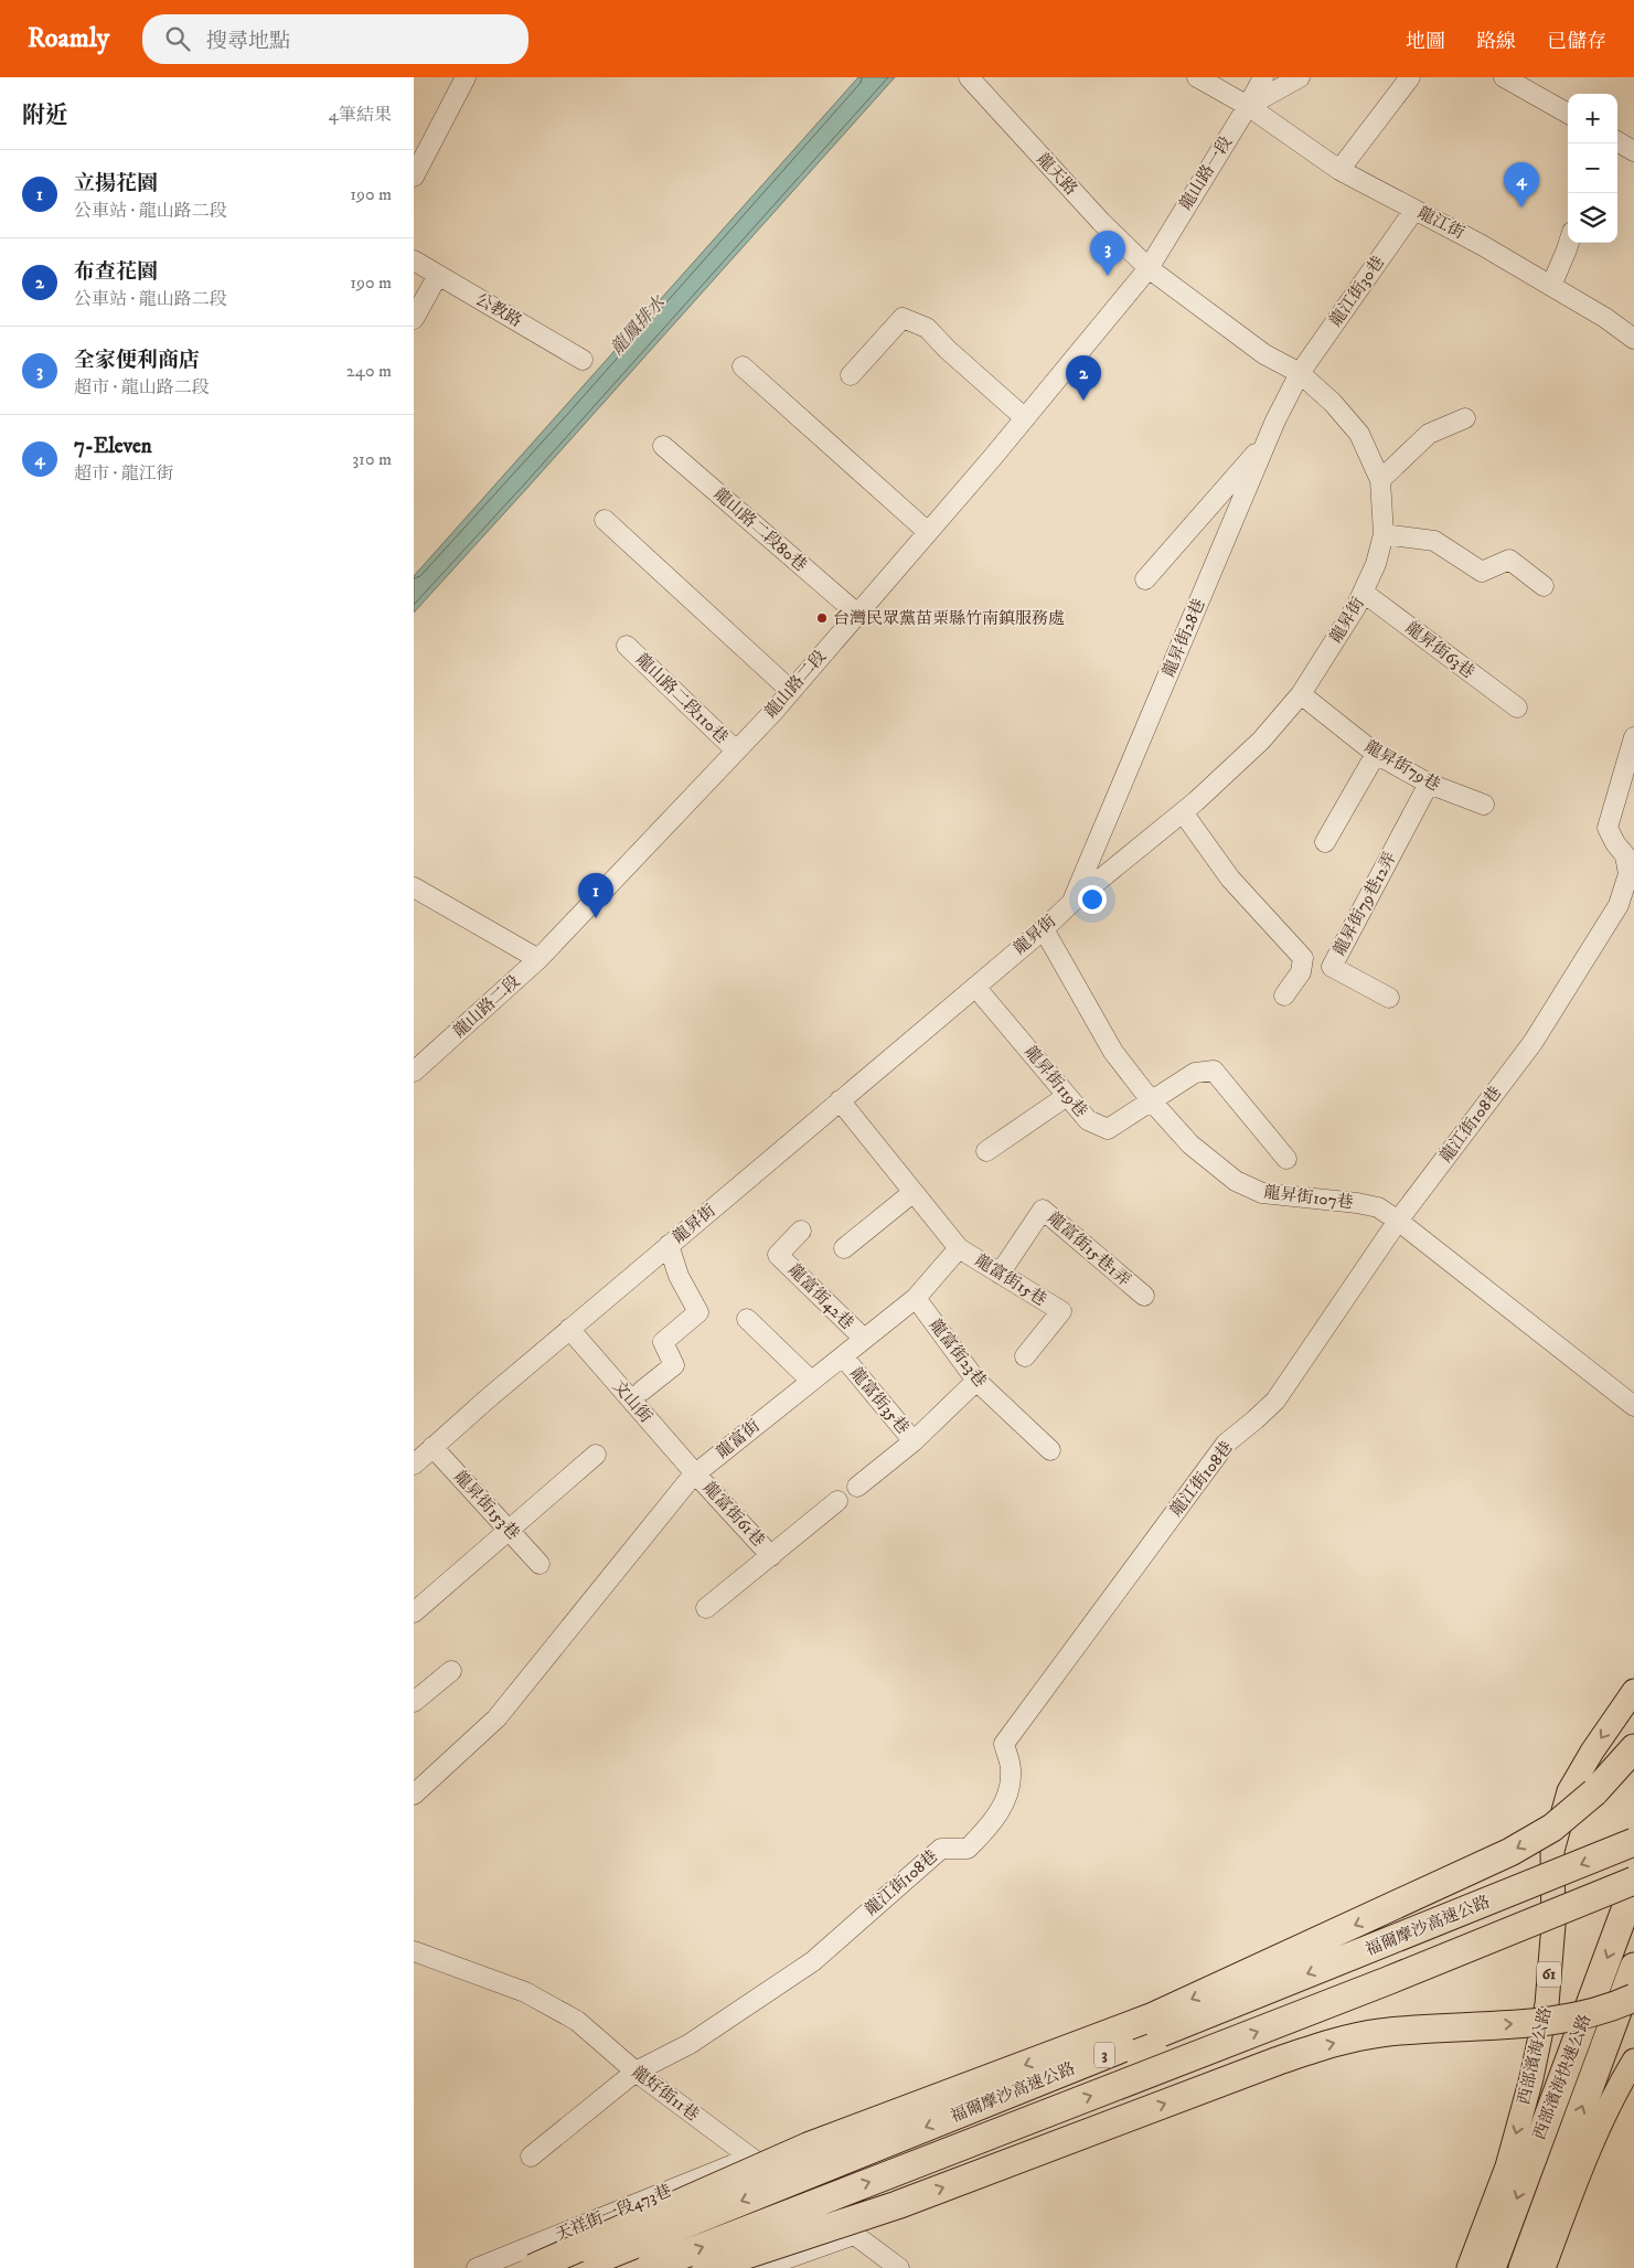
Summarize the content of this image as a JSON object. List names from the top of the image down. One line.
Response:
{"streets":{"highway":["福爾摩沙高速公路","3","西部濱海快速公路"],"main road":["61","西部濱海公路"],"street":["龍山路一段","龍天路","龍江街","龍江街30巷","公教路","龍山路二段80巷","龍昇街","龍昇街28巷","龍昇街63巷","龍山路二段","龍山路二段110巷","龍昇街79巷","龍昇街79巷12弄","龍昇街119巷","龍江街108巷","龍昇街107巷","龍富街15巷1弄","龍富街15巷","龍富街42巷","龍富街23巷","龍富街35巷","文山街","龍富街","龍昇街153巷","龍富街61巷","龍好街11巷","天祥街一段473巷"]},"crossings":[["龍山路一段","龍天路"],["龍山路一段","龍江街"],["龍山路一段","龍昇街"],["龍山路一段","龍山路二段"],["龍天路","龍昇街"],["龍天路","龍山路二段"],["龍江街","龍江街30巷"],["龍江街30巷","龍昇街"],["龍江街30巷","龍昇街28巷"],["龍山路二段80巷","龍山路二段"],["龍昇街","龍昇街28巷"],["龍昇街","龍昇街63巷"],["龍昇街","龍山路二段"],["龍昇街","龍昇街79巷"],["龍昇街","龍昇街119巷"],["龍昇街","龍昇街107巷"],["龍昇街","文山街"],["龍昇街","龍昇街153巷"],["龍山路二段","龍山路二段110巷"],["龍昇街79巷","龍昇街79巷12弄"],["龍昇街119巷","龍昇街107巷"],["龍江街108巷","龍昇街107巷"],["龍江街108巷","龍好街11巷"],["龍富街15巷1弄","龍富街15巷"],["龍富街15巷","龍富街"],["龍富街42巷","龍富街"],["龍富街23巷","龍富街"],["龍富街35巷","龍富街"],["文山街","龍富街"],["文山街","龍富街61巷"],["龍富街","龍富街61巷"],["龍好街11巷","天祥街一段473巷"]],"water":["龍鳳排水"],"places":["台灣民眾黨苗栗縣竹南鎮服務處"],"page":{"header":"Roamly","search":"搜尋地點","nav":["地圖","路線","已儲存"],"heading":["附近","4筆結果"],"map_buttons":["+","−"],"list":[{"mark":"1","name":"立揚花園","note":"公車站 · 龍山路二段","value":"190 m"},{"mark":"2","name":"布查花園","note":"公車站 · 龍山路二段","value":"190 m"},{"mark":"3","name":"全家便利商店","note":"超市 · 龍山路二段","value":"240 m"},{"mark":"4","name":"7-Eleven","note":"超市 · 龍江街","value":"310 m"}],"pins":["4","3","2","1"]}}
